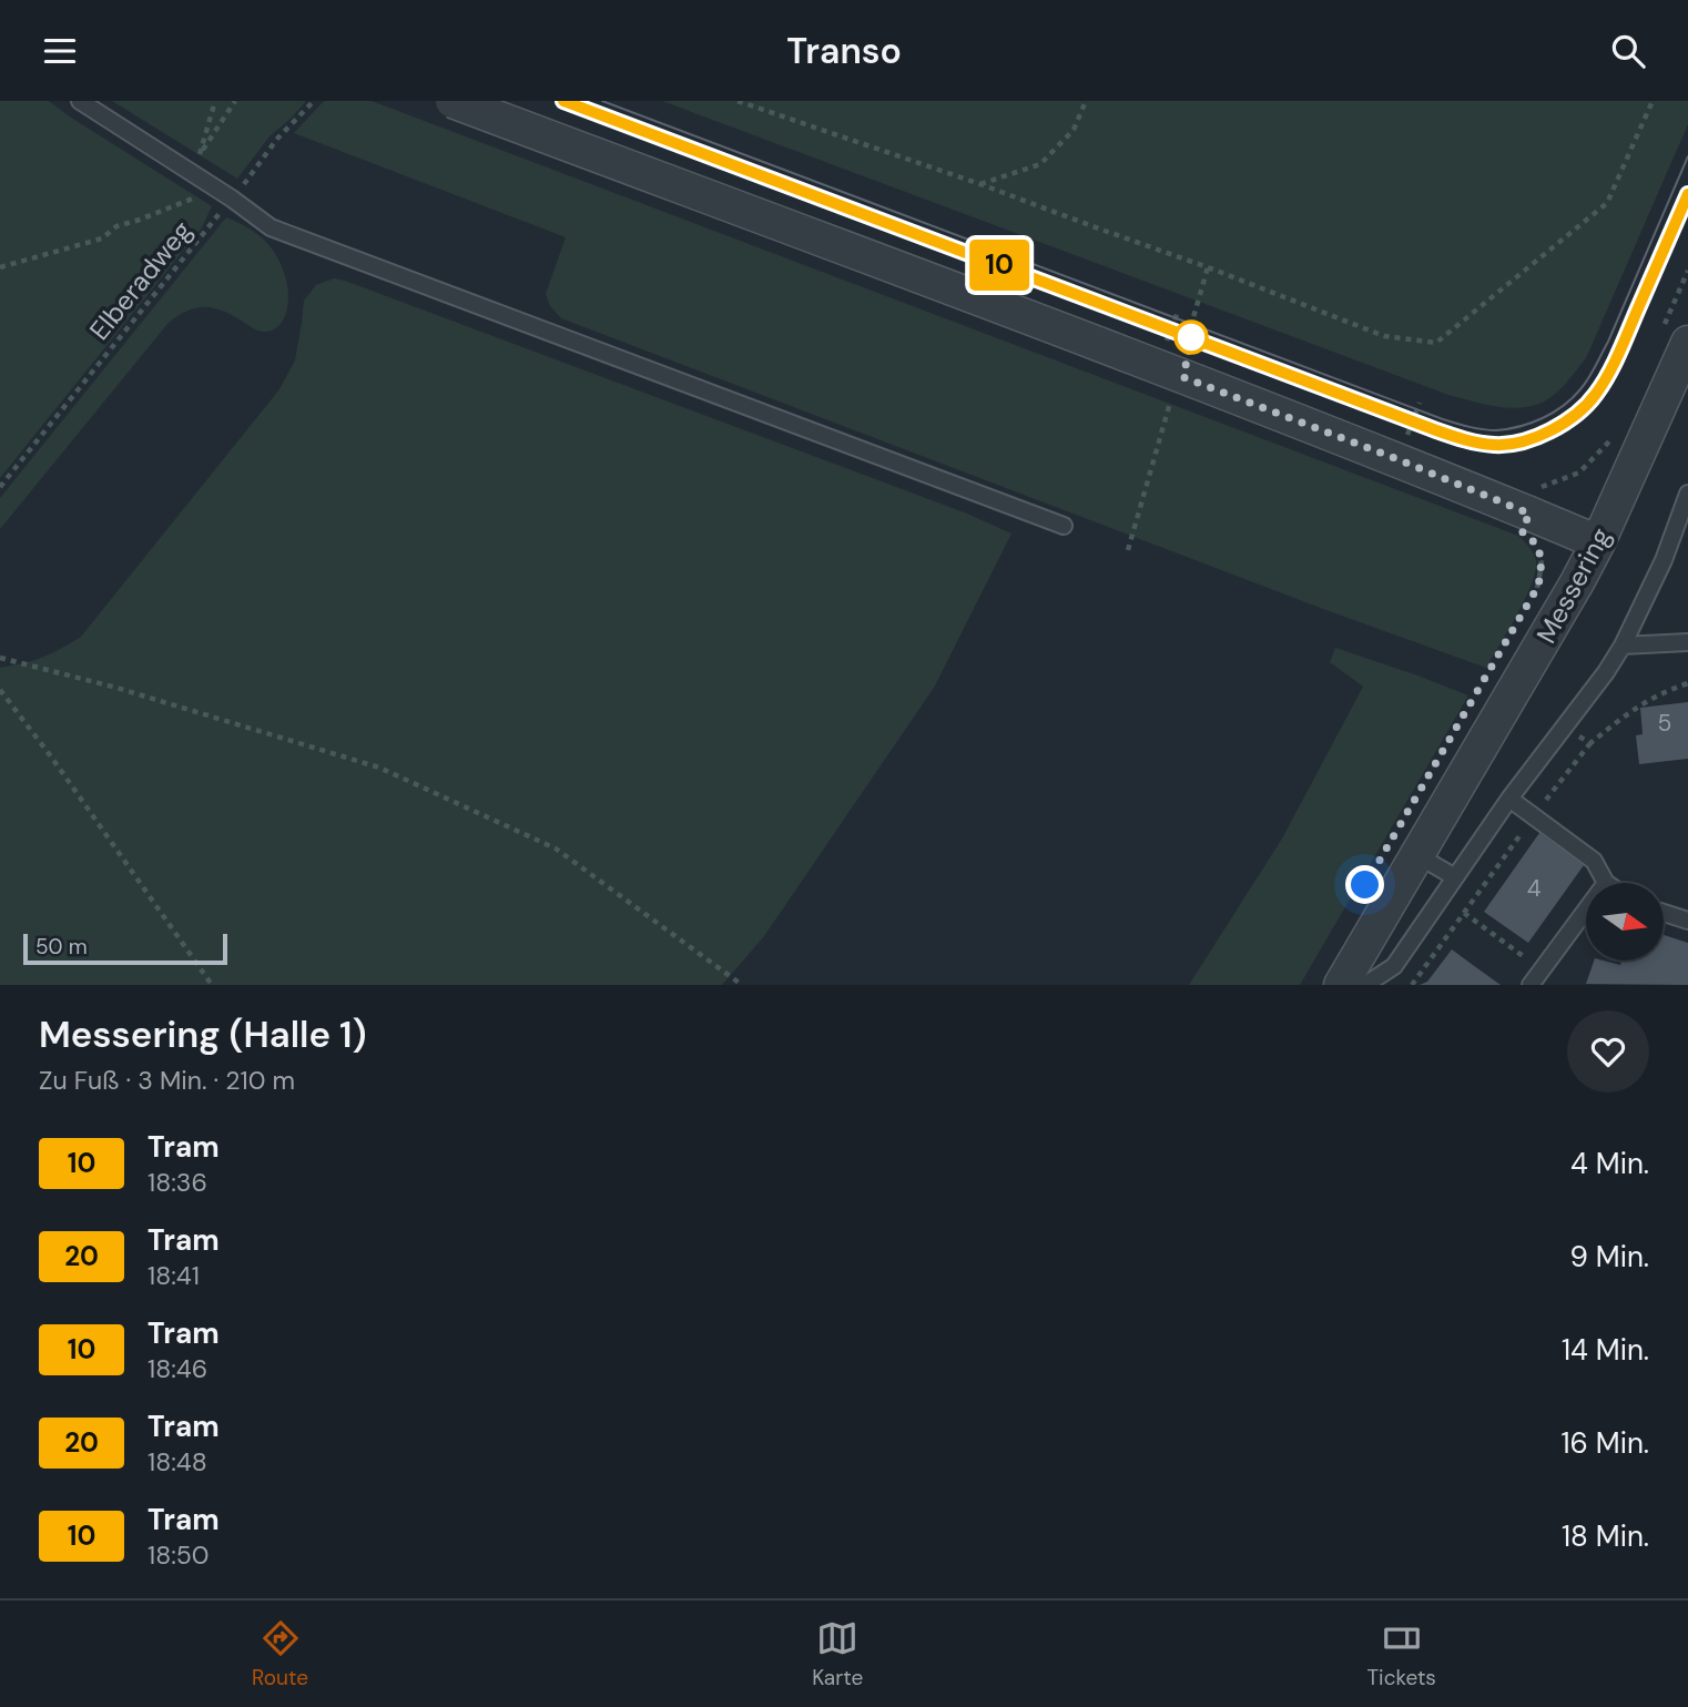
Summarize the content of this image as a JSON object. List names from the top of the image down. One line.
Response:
{"streets":{"street":["Messering"],"path":["Elberadweg"]},"lines":["tram line 10"],"house_numbers":["5","4"],"scale_bar":"50 m","north":"right","page":{"header":"Transo","on_map":"10","scale":"50 m","heading":["Messering (Halle 1)","Zu Fuß · 3 Min. · 210 m"],"list":[{"mark":"10","name":"Tram","note":"18:36","value":"4 Min."},{"mark":"20","name":"Tram","note":"18:41","value":"9 Min."},{"mark":"10","name":"Tram","note":"18:46","value":"14 Min."},{"mark":"20","name":"Tram","note":"18:48","value":"16 Min."},{"mark":"10","name":"Tram","note":"18:50","value":"18 Min."}],"tabs":["Route","Karte","Tickets"]}}
